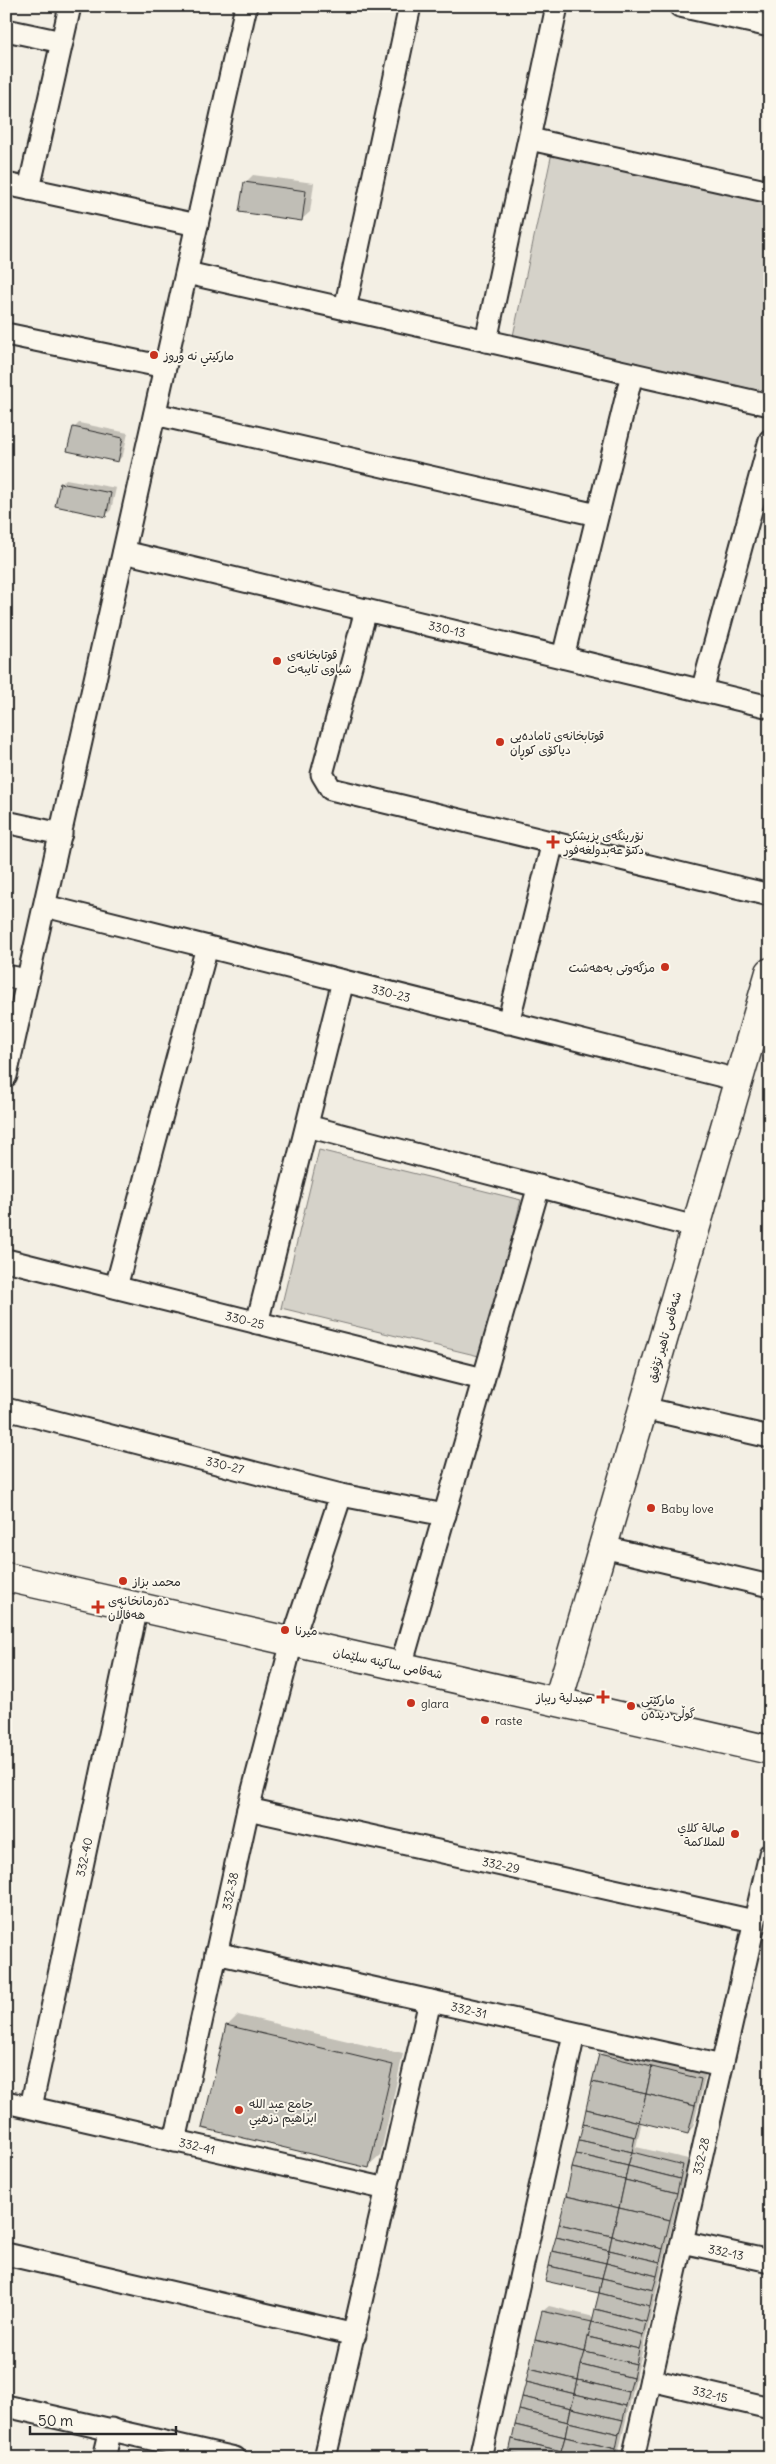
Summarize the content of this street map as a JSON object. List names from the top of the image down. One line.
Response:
{"streets":{"street":["330-13","330-23","330-25","شەقامی تاهیر تۆفیق","330-27","شەقامی ساکینە سلێمان","332-40","332-29","332-38","332-31","332-41","332-28","332-13","332-15"]},"crossings":[["330-23","شەقامی تاهیر تۆفیق"],["شەقامی تاهیر تۆفیق","شەقامی ساکینە سلێمان"],["330-27","332-38"],["شەقامی ساکینە سلێمان","332-40"],["شەقامی ساکینە سلێمان","332-38"],["332-40","332-41"],["332-29","332-38"],["332-29","332-28"],["332-38","332-31"],["332-38","332-41"],["332-31","332-28"],["332-28","332-13"],["332-28","332-15"]],"places":{"other":["ماركيتي نه وروز","قوتابخانەی شیاوی تایبەت","قوتابخانەی ئامادەیی دیاکۆی کوڕان","مزگەوتی بەهەشت","Baby love","محمد بزاز","ميرنا","glara","مارکێتی گوڵی دیدەن","raste","صالة كلاي للملاكمة","جامع عبد الله ابراهيم دزهيي"],"health":["نۆرینگەی پزیشکی دکتۆ عەبدولغەفور","دەرمانخانەی هەفاڵان","صيدلية ريباز"]},"scale_bar":"50 m"}
